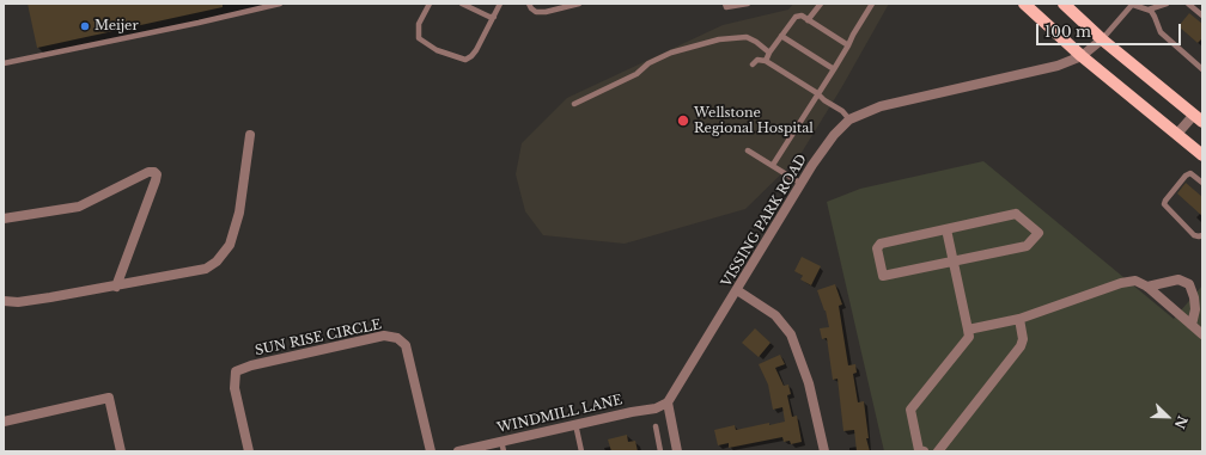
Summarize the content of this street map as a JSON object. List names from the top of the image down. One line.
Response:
{"streets":{"street":["VISSING PARK ROAD","SUN RISE CIRCLE","WINDMILL LANE"]},"crossings":[["VISSING PARK ROAD","WINDMILL LANE"]],"places":["Meijer","Wellstone Regional Hospital"],"scale_bar":"100 m","north":"bottom right"}
